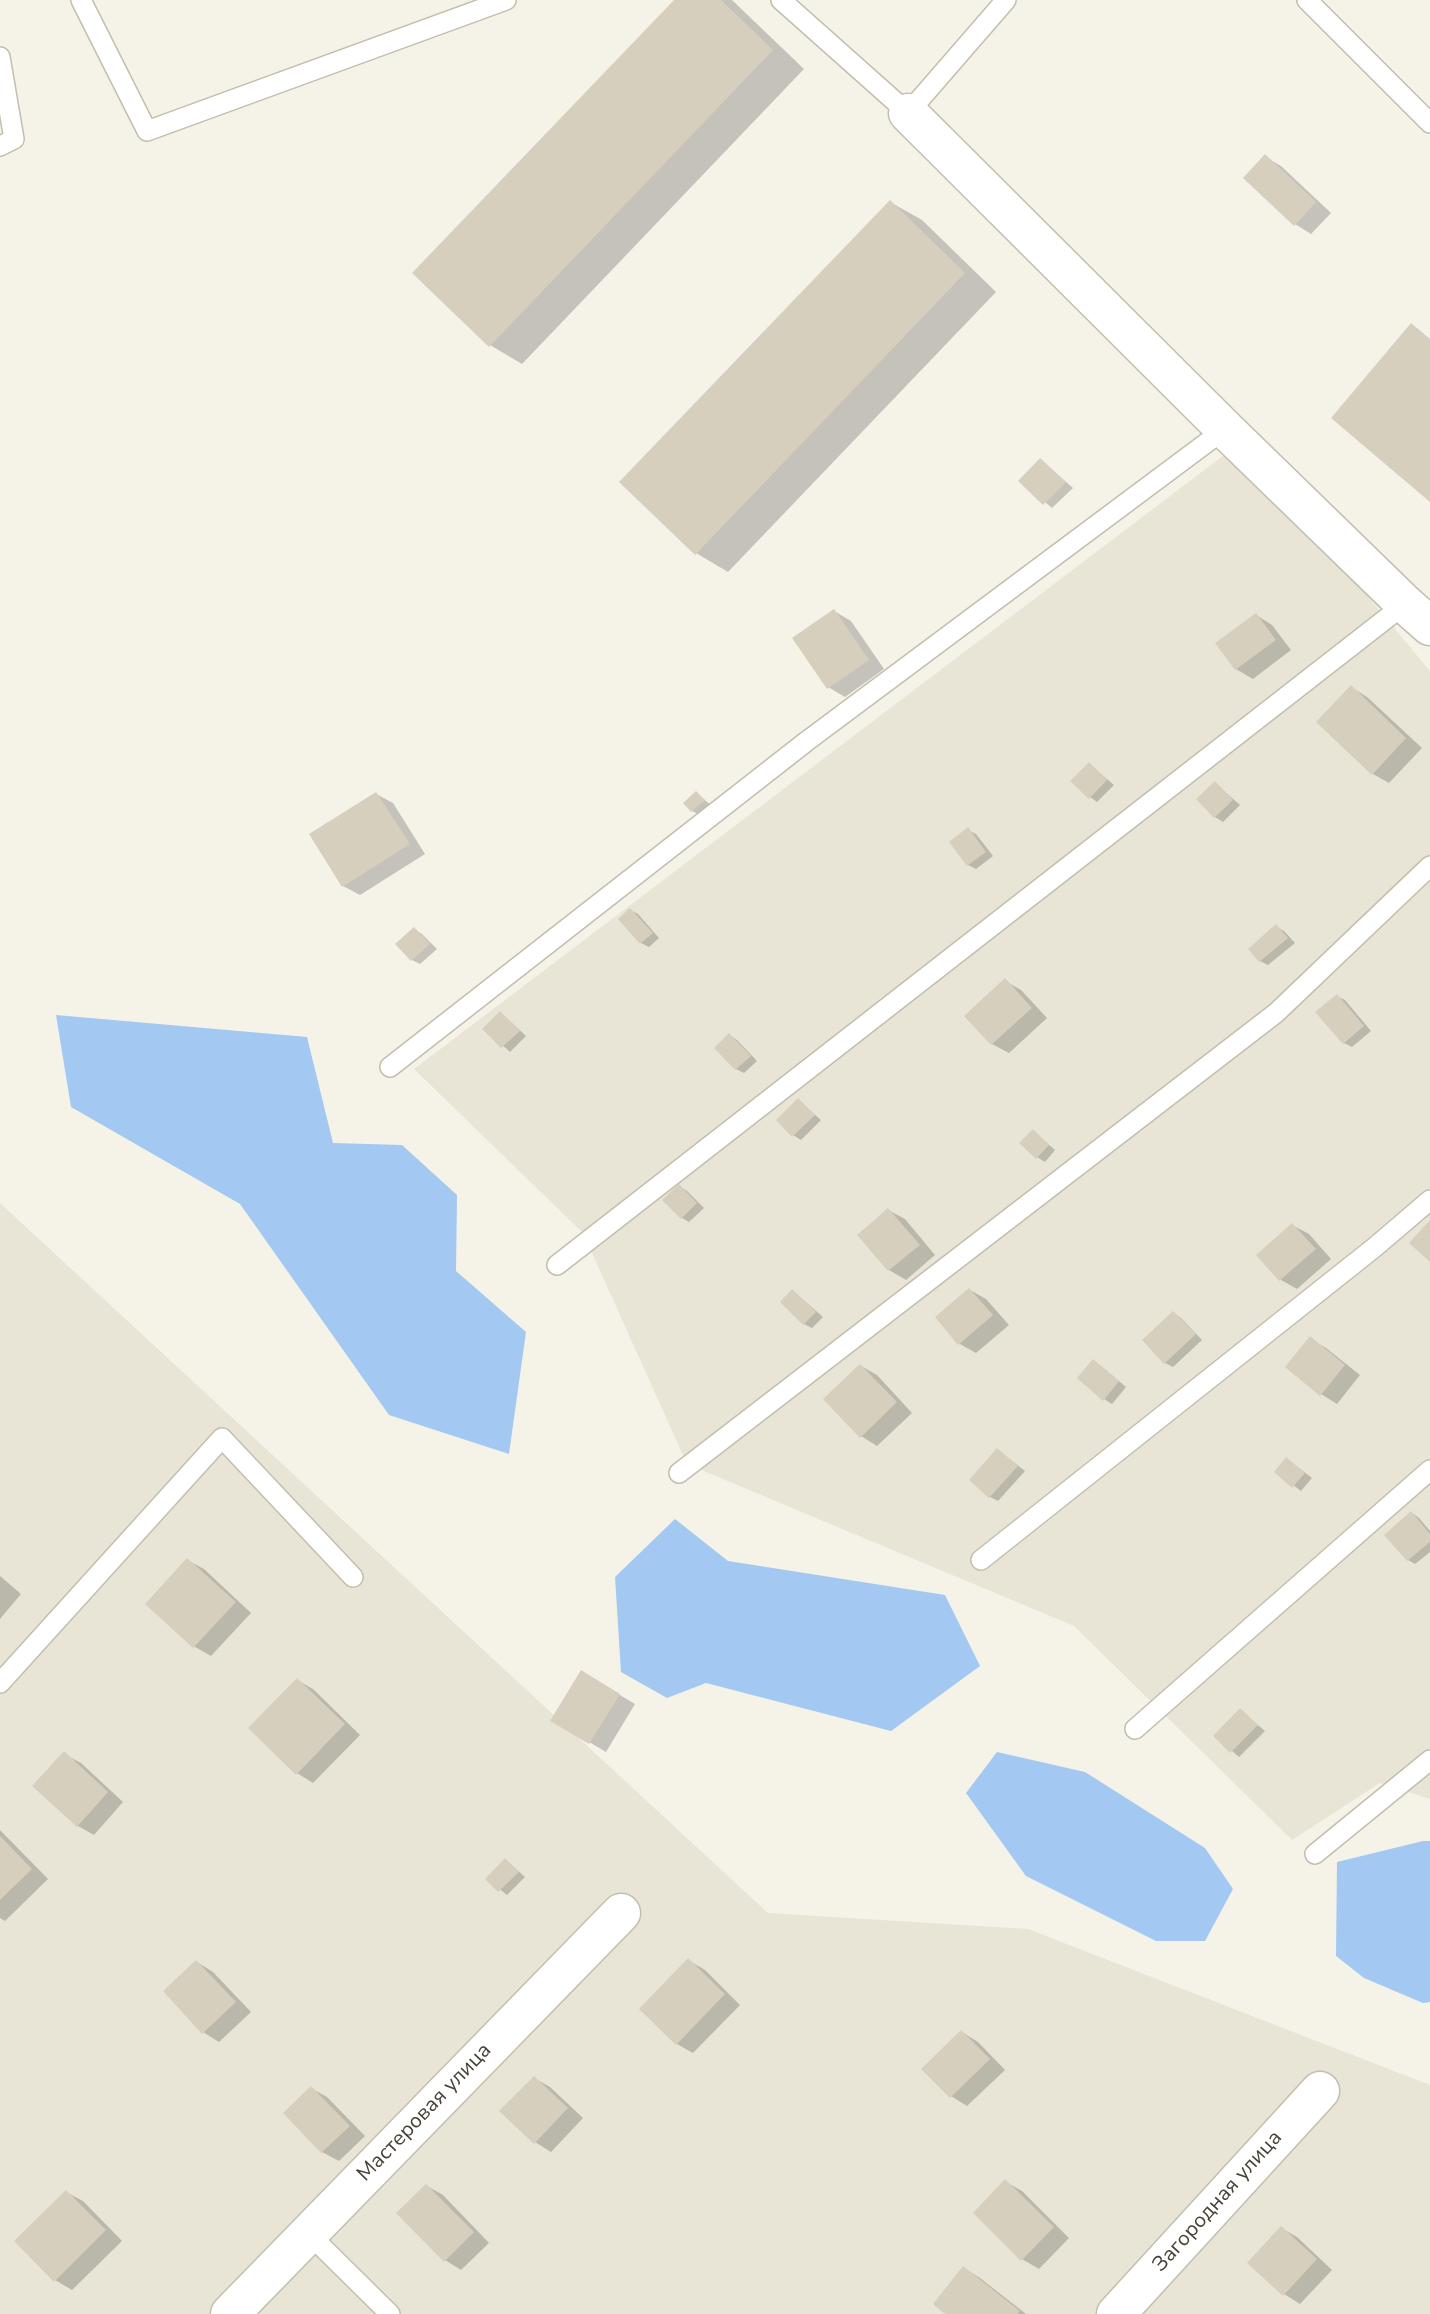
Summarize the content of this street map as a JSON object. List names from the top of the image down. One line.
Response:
{"streets":{"street":["Мастеровая улица","Загородная улица"]}}
